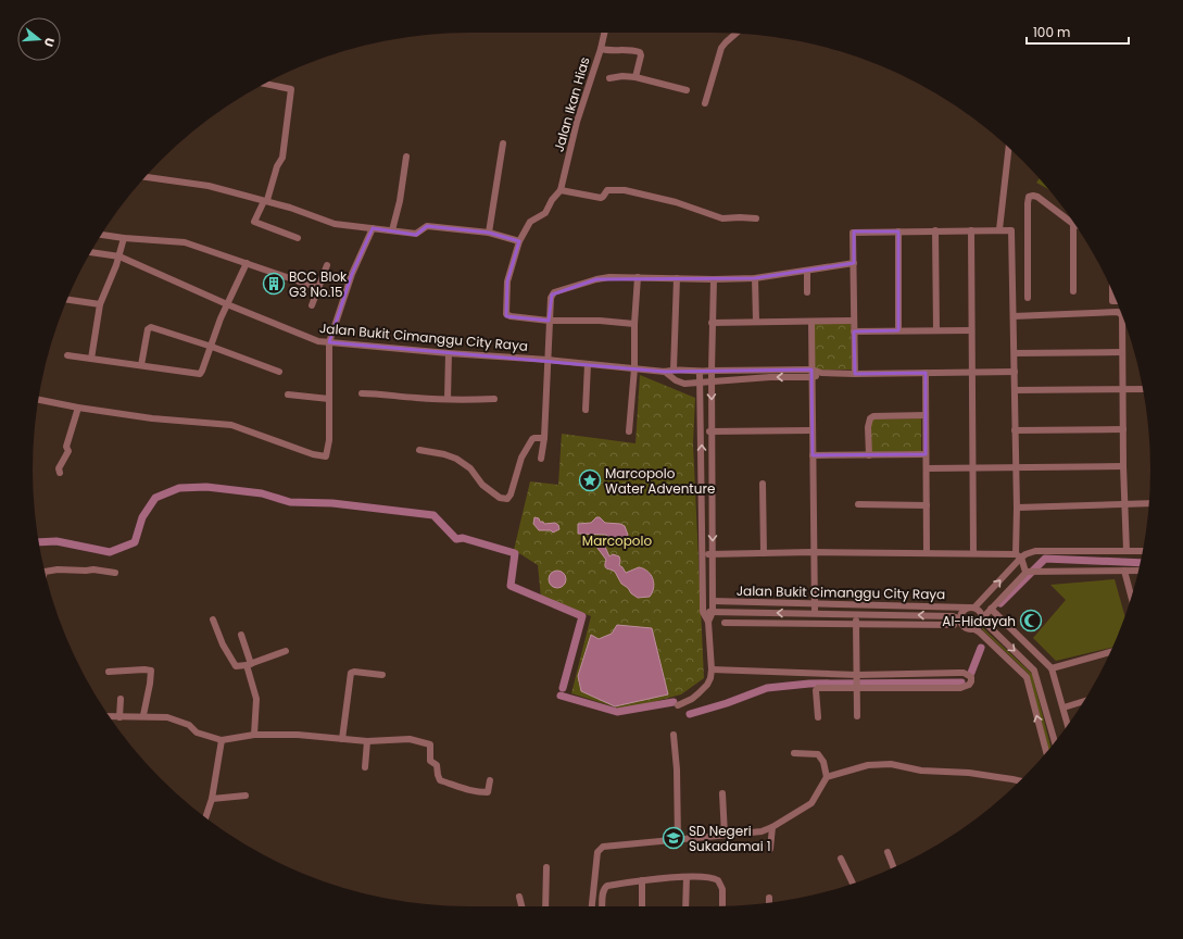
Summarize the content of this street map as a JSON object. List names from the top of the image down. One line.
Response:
{"streets":{"street":["Jalan Ikan Hias","Jalan Bukit Cimanggu City Raya"]},"parks":["Marcopolo"],"places":{"building":["BCC Blok G3 No.15"],"place":["Marcopolo Water Adventure"],"mosque":["Al-Hidayah"],"school or university":["SD Negeri Sukadamai 1"]},"scale_bar":"100 m","north":"right"}
